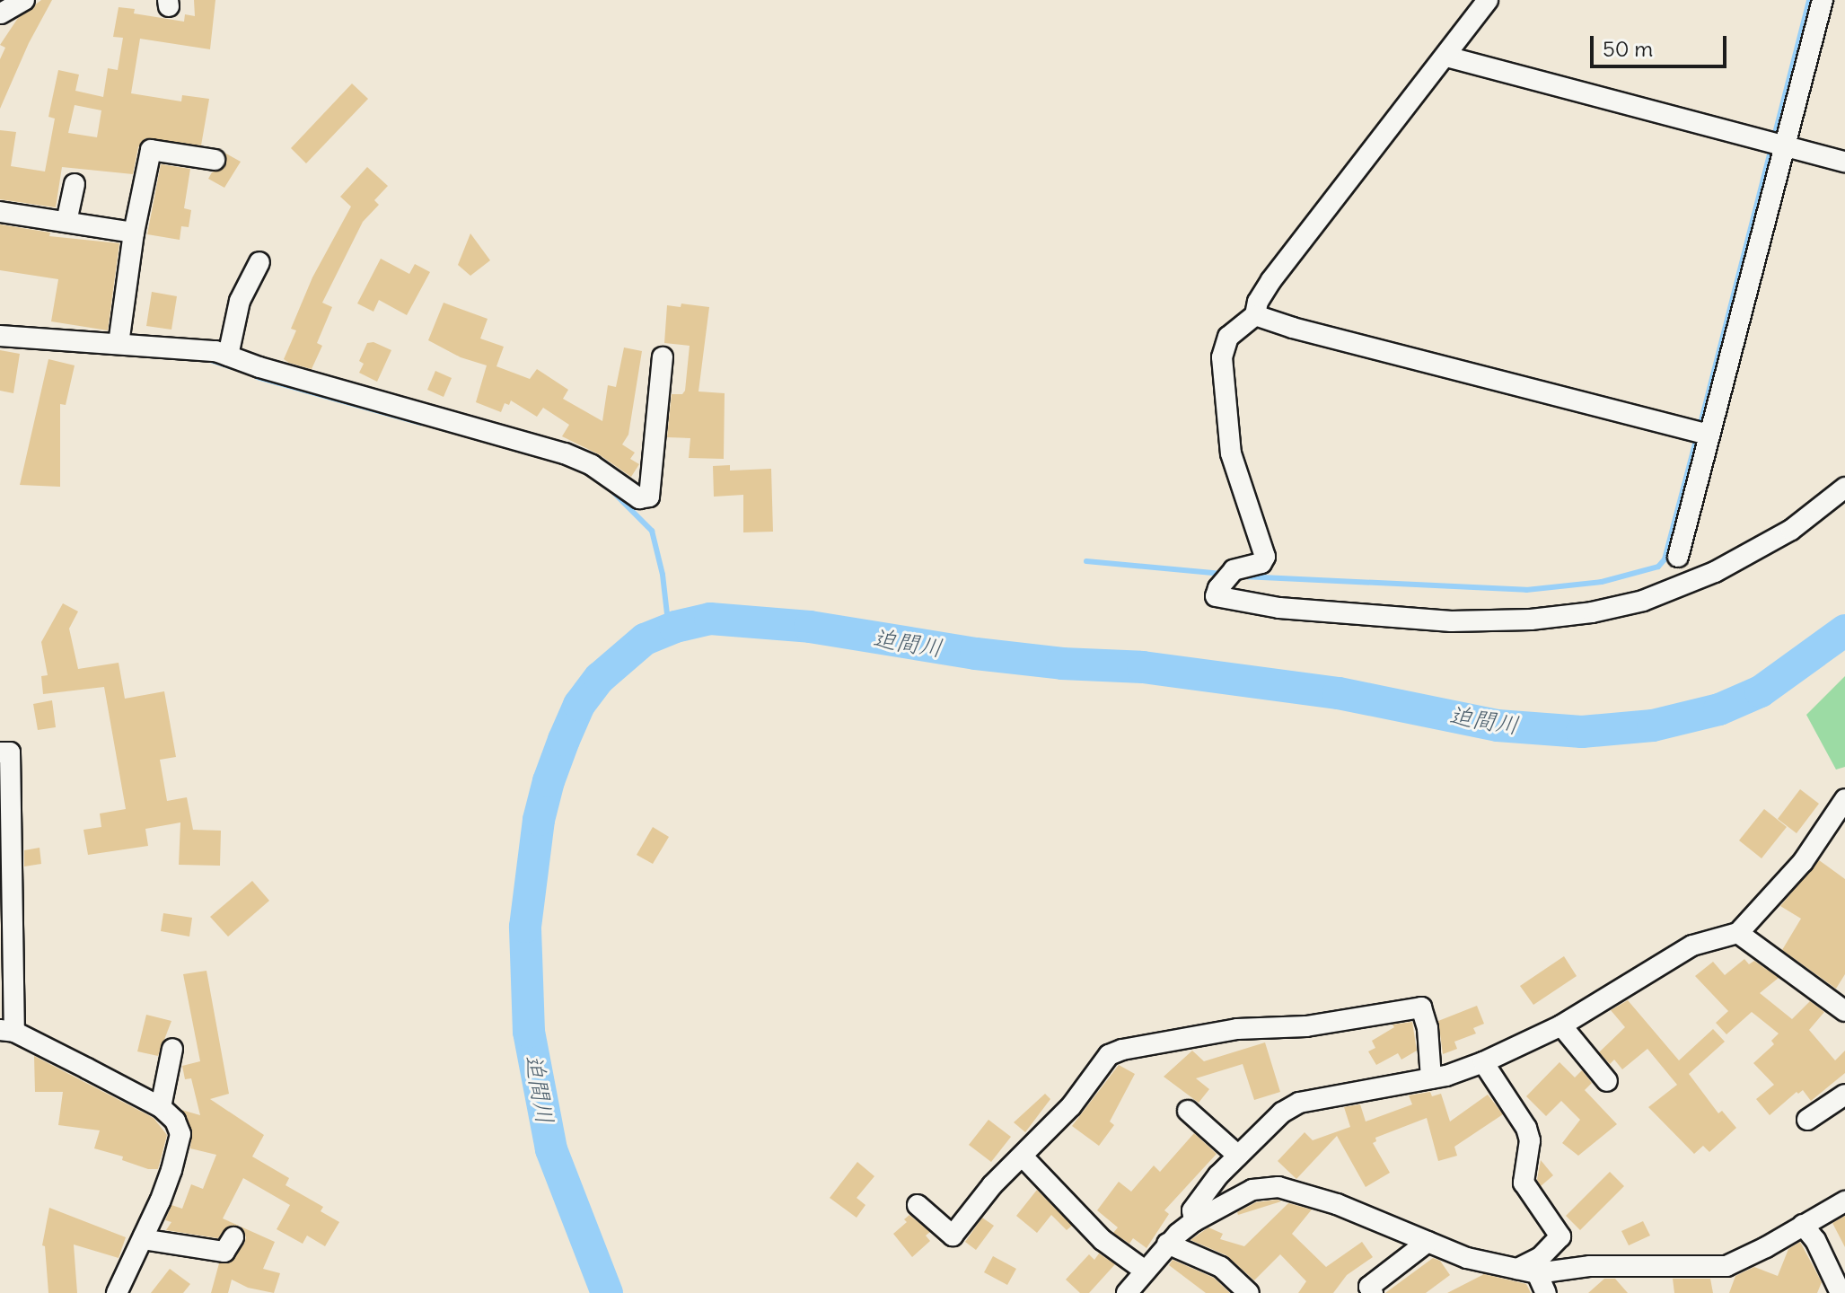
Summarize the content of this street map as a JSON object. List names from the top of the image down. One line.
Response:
{"water":["迫間川"],"scale_bar":"50 m"}
